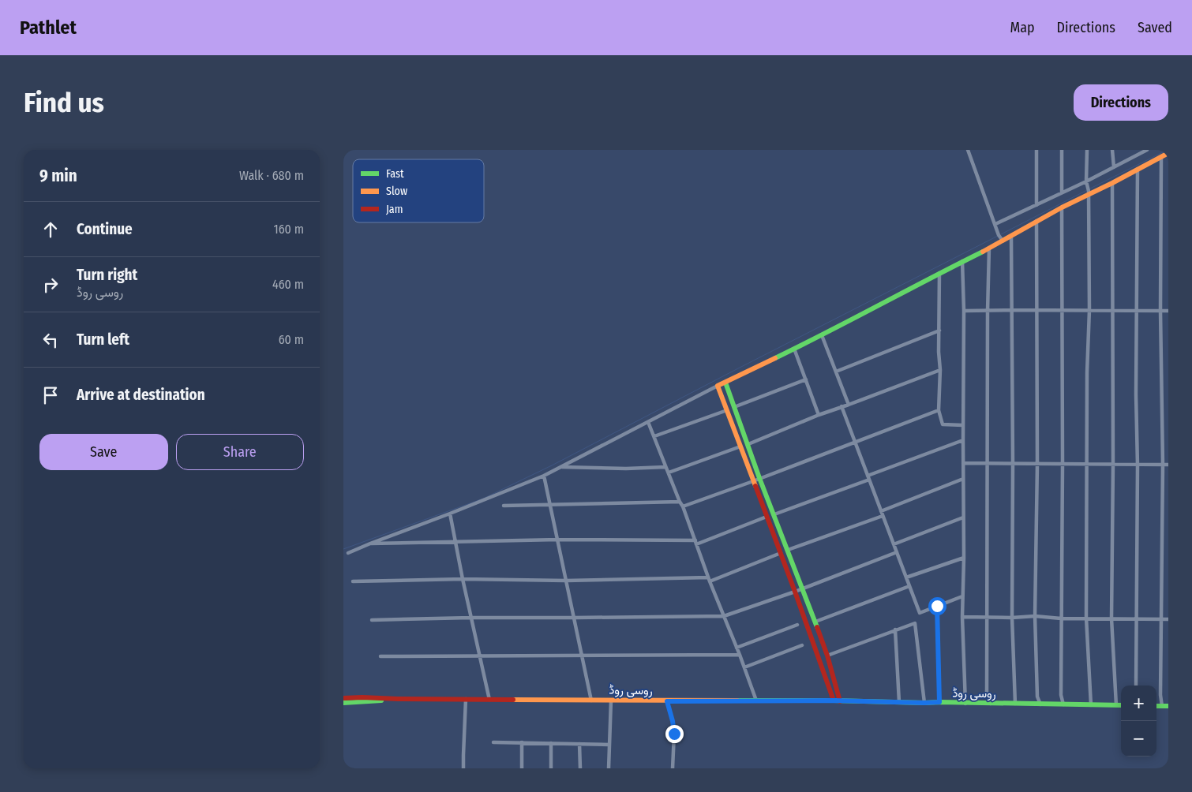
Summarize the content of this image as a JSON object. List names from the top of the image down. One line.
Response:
{"streets":{"street":["روسی روڈ"]},"legend":["Fast","Slow","Jam"],"page":{"header":"Pathlet","nav":["Map","Directions","Saved"],"buttons":["Directions",["Save","Share"]],"title":"Find us","heading":["9 min","Walk · 680 m"],"list":[["Continue","160 m"],["Turn right","روسی روڈ","460 m"],["Turn left","60 m"],"Arrive at destination"],"map_buttons":["+","−"]}}
